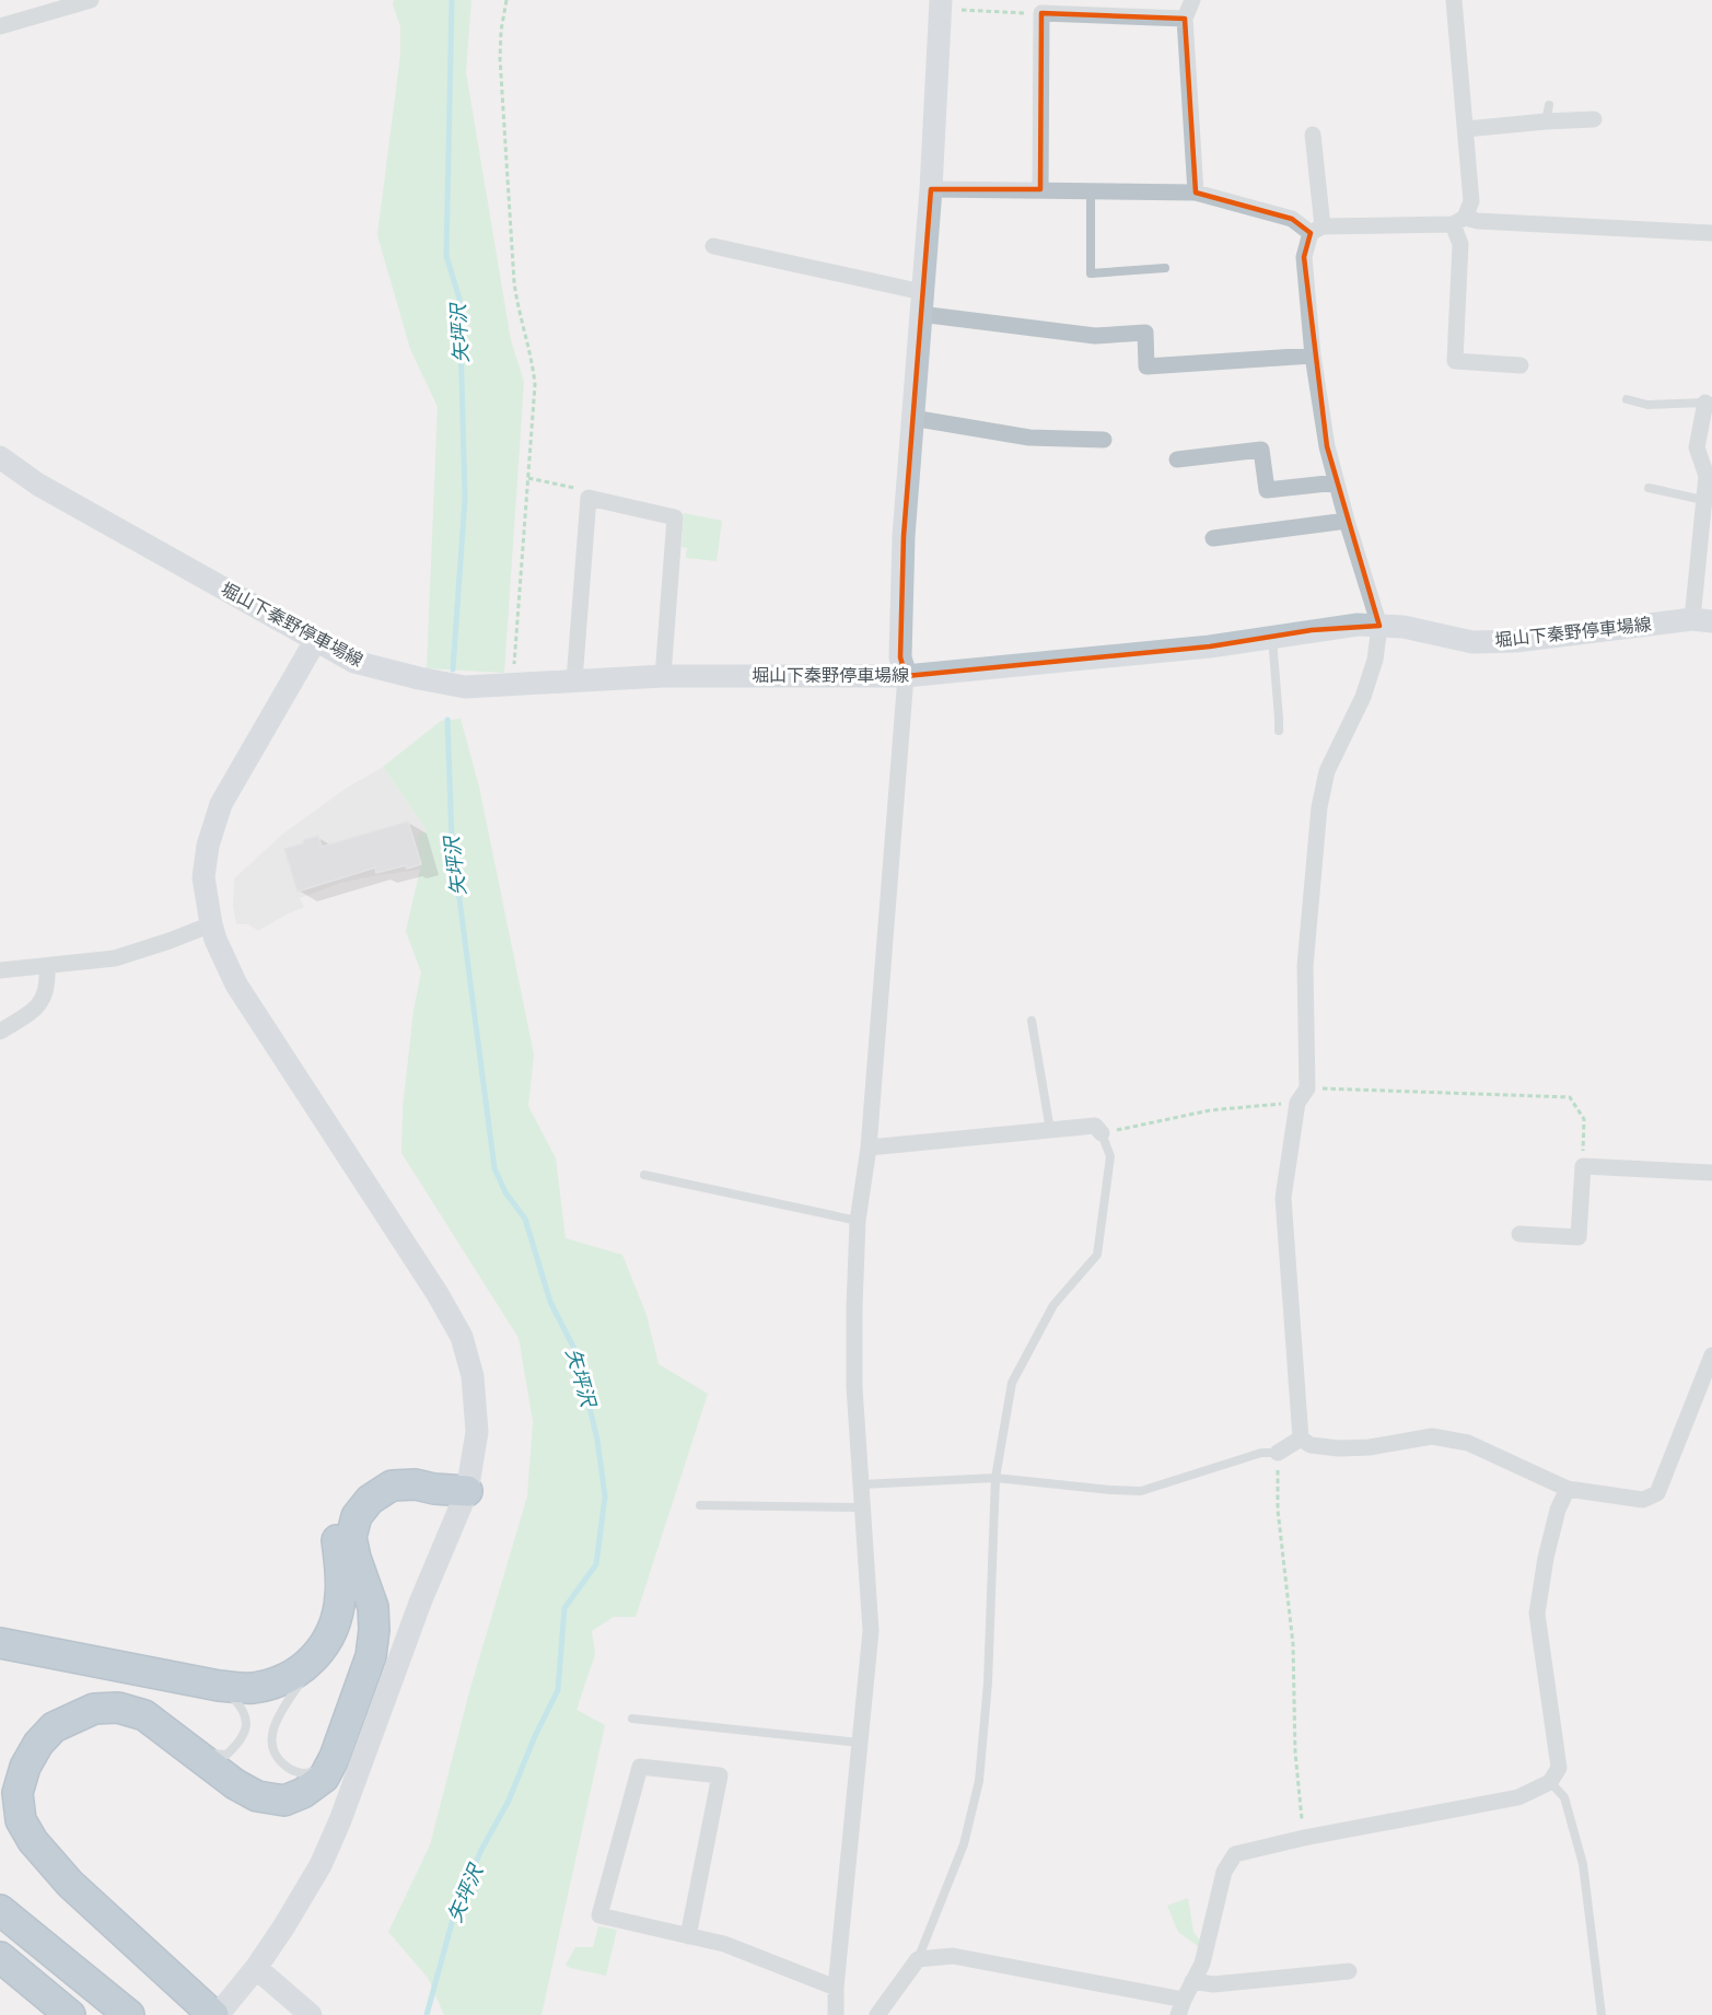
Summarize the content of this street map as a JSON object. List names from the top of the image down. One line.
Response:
{"streets":{"street":["堀山下秦野停車場線"]},"water":["矢坪沢"]}
